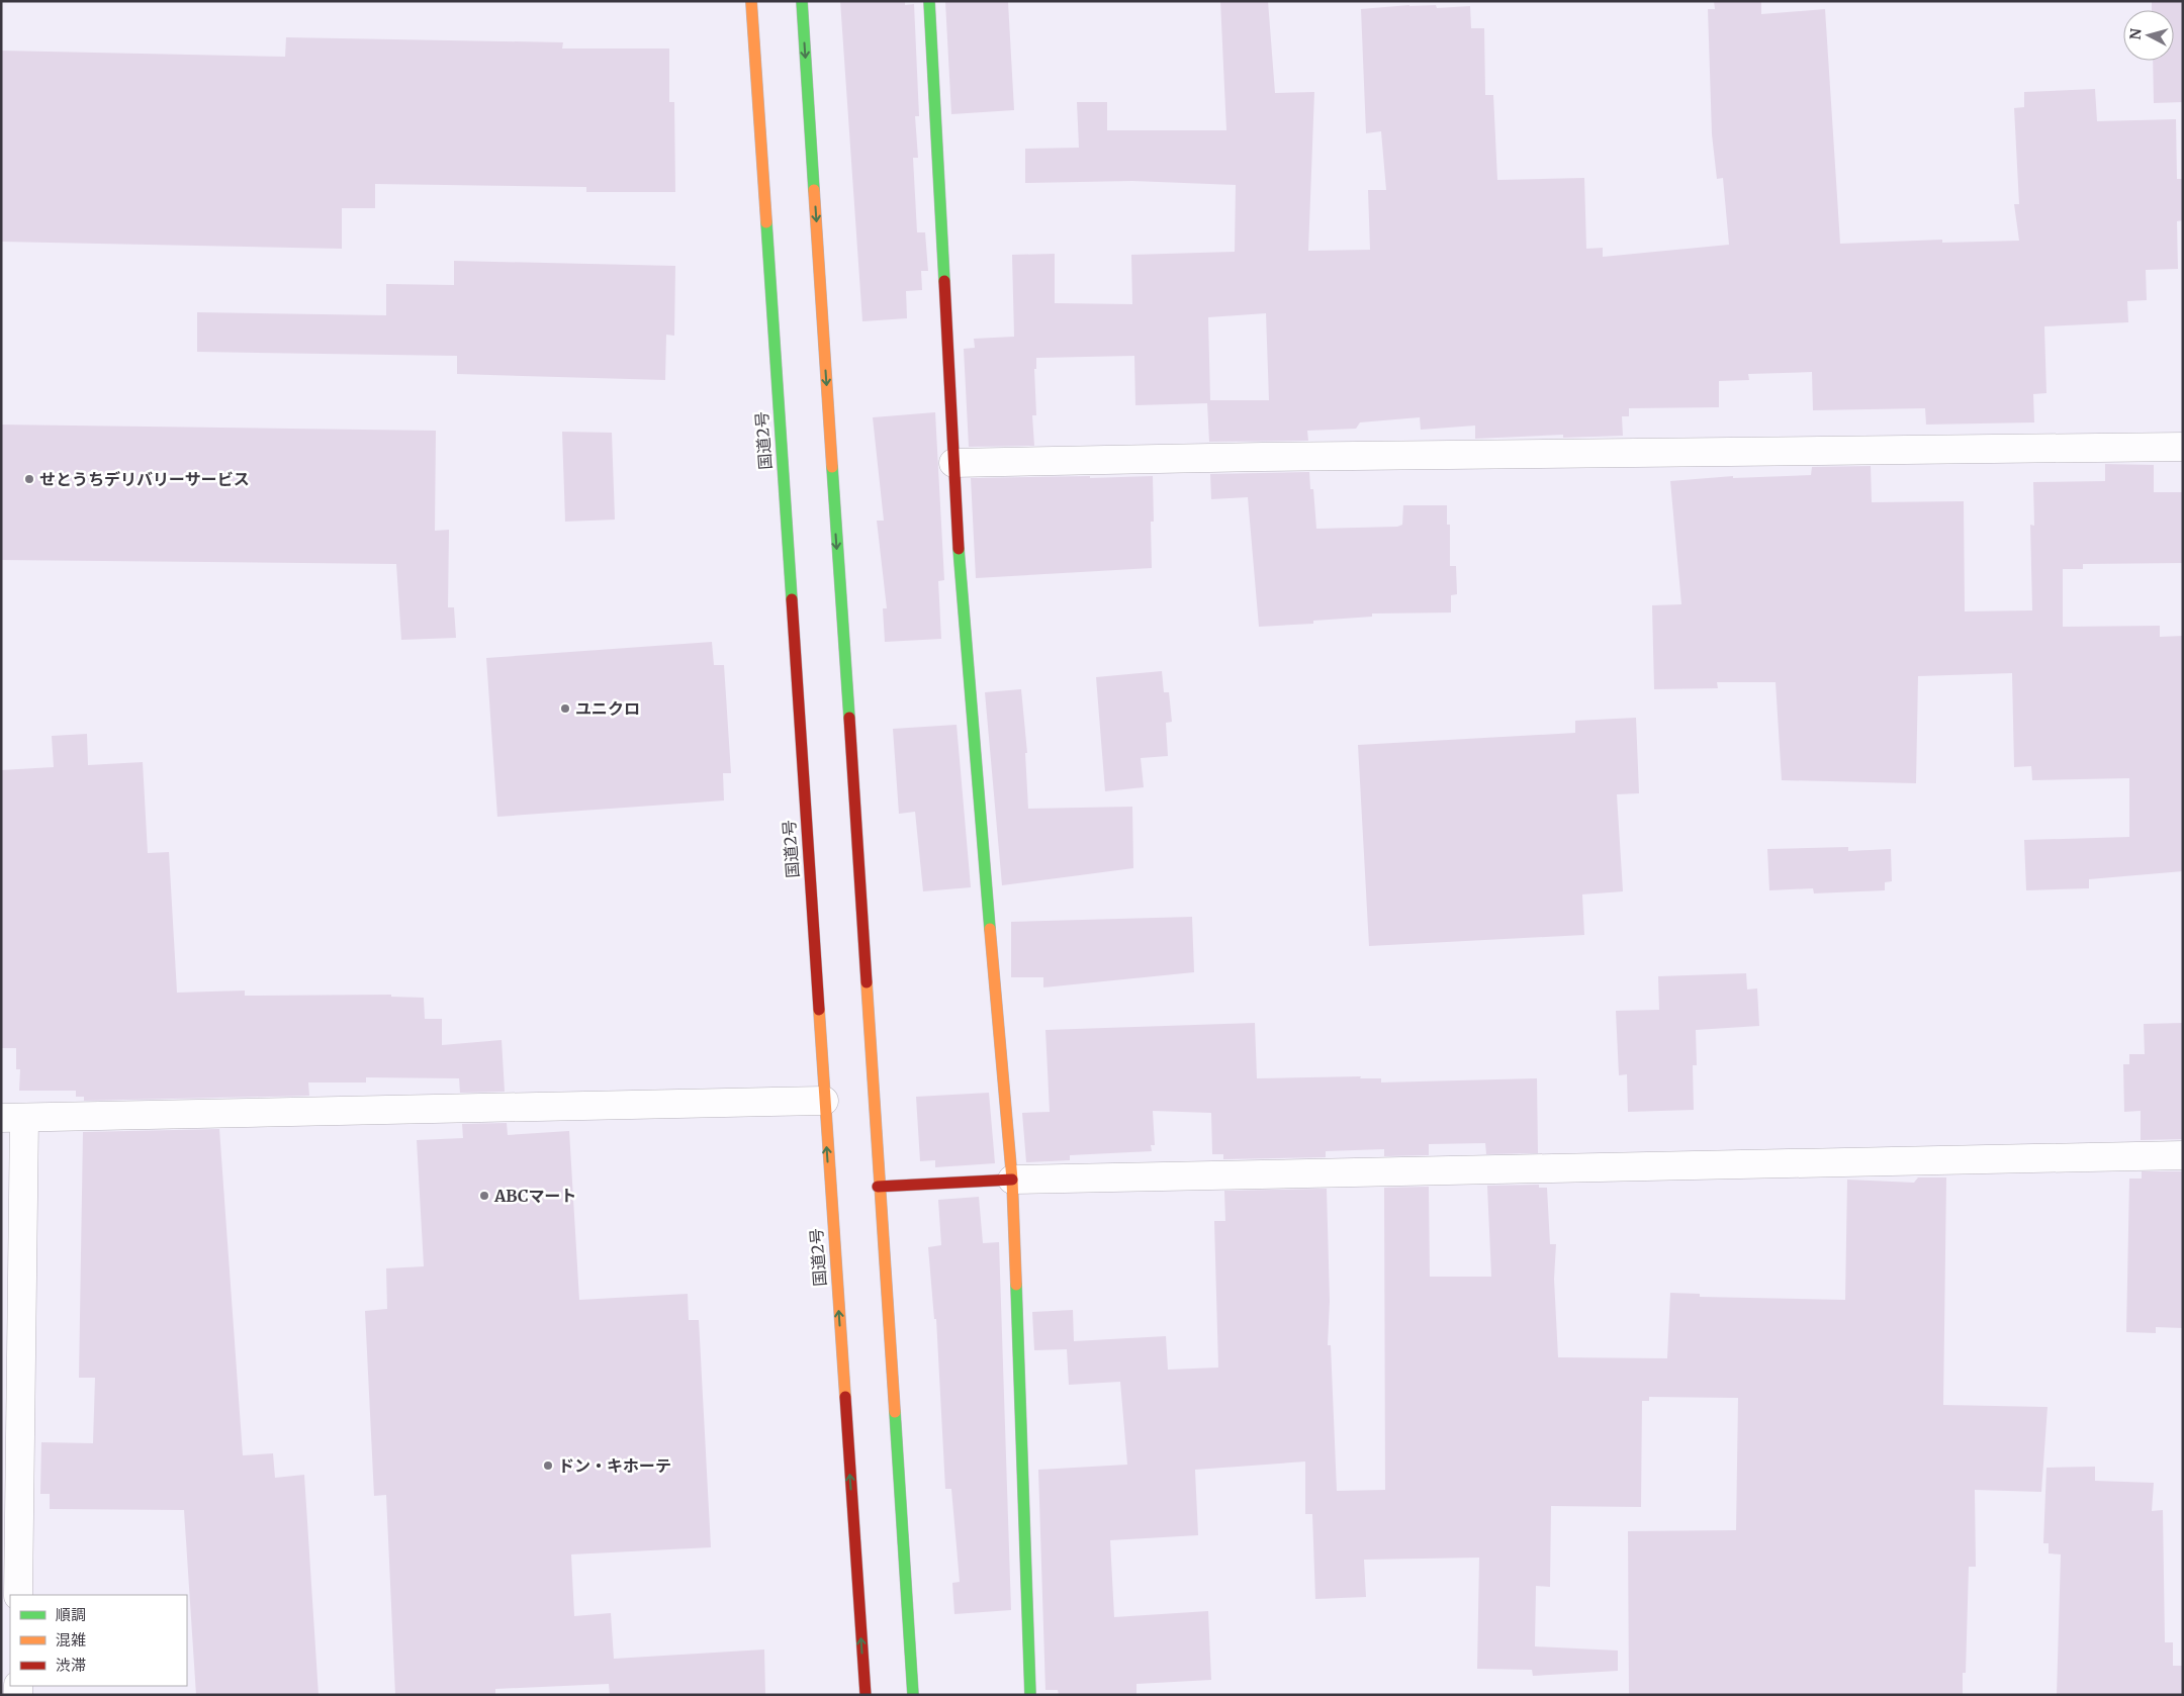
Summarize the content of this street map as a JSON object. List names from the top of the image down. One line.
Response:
{"streets":{"main road":["国道2号"]},"places":["せとうちデリバリーサービス","ユニクロ","ABCマート","ドン・キホーテ"],"legend":["順調","混雑","渋滞"],"north":"left"}
